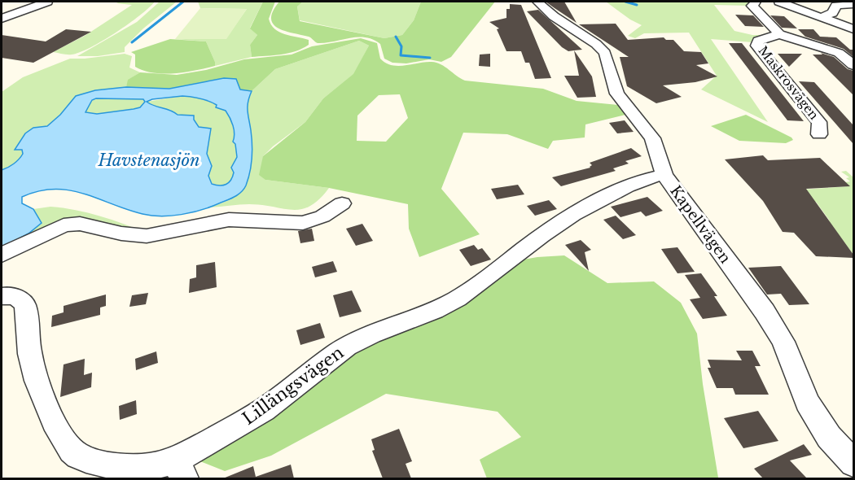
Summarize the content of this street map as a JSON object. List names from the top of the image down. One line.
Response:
{"streets":{"street":["Maskrosvägen","Kapellvägen","Lillängsvägen"]},"crossings":[["Kapellvägen","Lillängsvägen"]],"water":["Havstenasjön"]}
